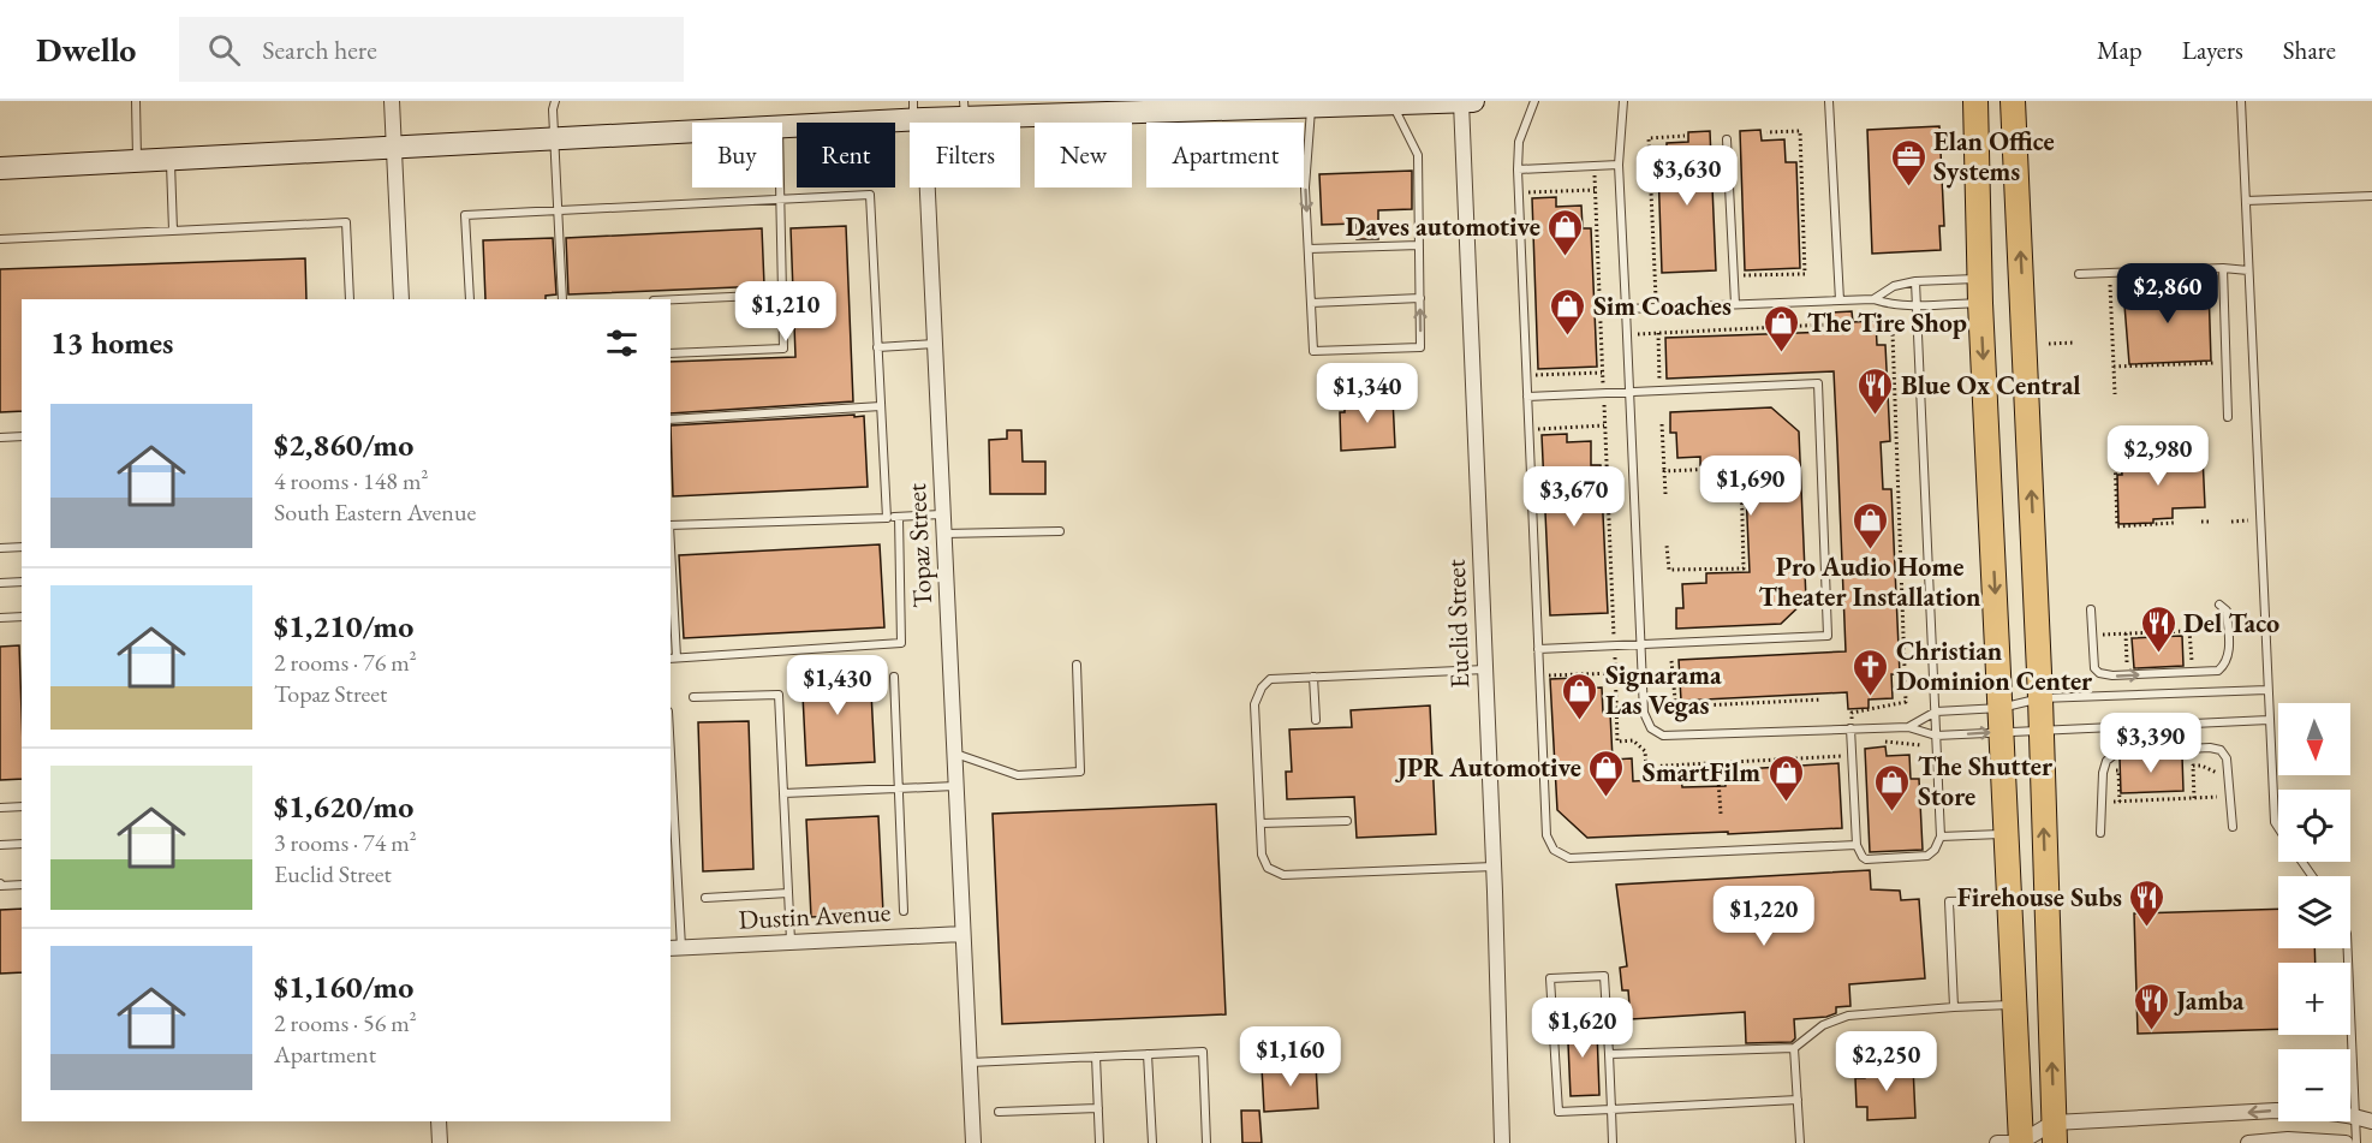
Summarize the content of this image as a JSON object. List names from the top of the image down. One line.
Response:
{"streets":{"street":["Topaz Street","Euclid Street","Dustin Avenue"]},"crossings":[["Topaz Street","Dustin Avenue"]],"places":{"office":["Elan Office Systems"],"shop":["Daves automotive","Sim Coaches","The Tire Shop","Pro Audio Home Theater Installation","Signarama Las Vegas","JPR Automotive","SmartFilm","The Shutter Store"],"restaurant":["Blue Ox Central","Del Taco","Firehouse Subs","Jamba"],"church":["Christian Dominion Center"]},"north":"bottom","page":{"header":"Dwello","search":"Search here","nav":["Map","Layers","Share"],"chip":["Buy","Rent","Filters","New","Apartment"],"price":["$3,630","$2,860","$1,210","$1,340","$2,980","$1,690","$3,670","$1,430","$3,390","$1,220","$1,620","$1,160","$2,250"],"heading":"13 homes","list":[{"name":"$2,860/mo","note":"4 rooms · 148 m² · South Eastern Avenue"},{"name":"$1,210/mo","note":"2 rooms · 76 m² · Topaz Street"},{"name":"$1,620/mo","note":"3 rooms · 74 m² · Euclid Street"},{"name":"$1,160/mo","note":"2 rooms · 56 m² · Apartment"}],"map_buttons":["+","−"]}}
